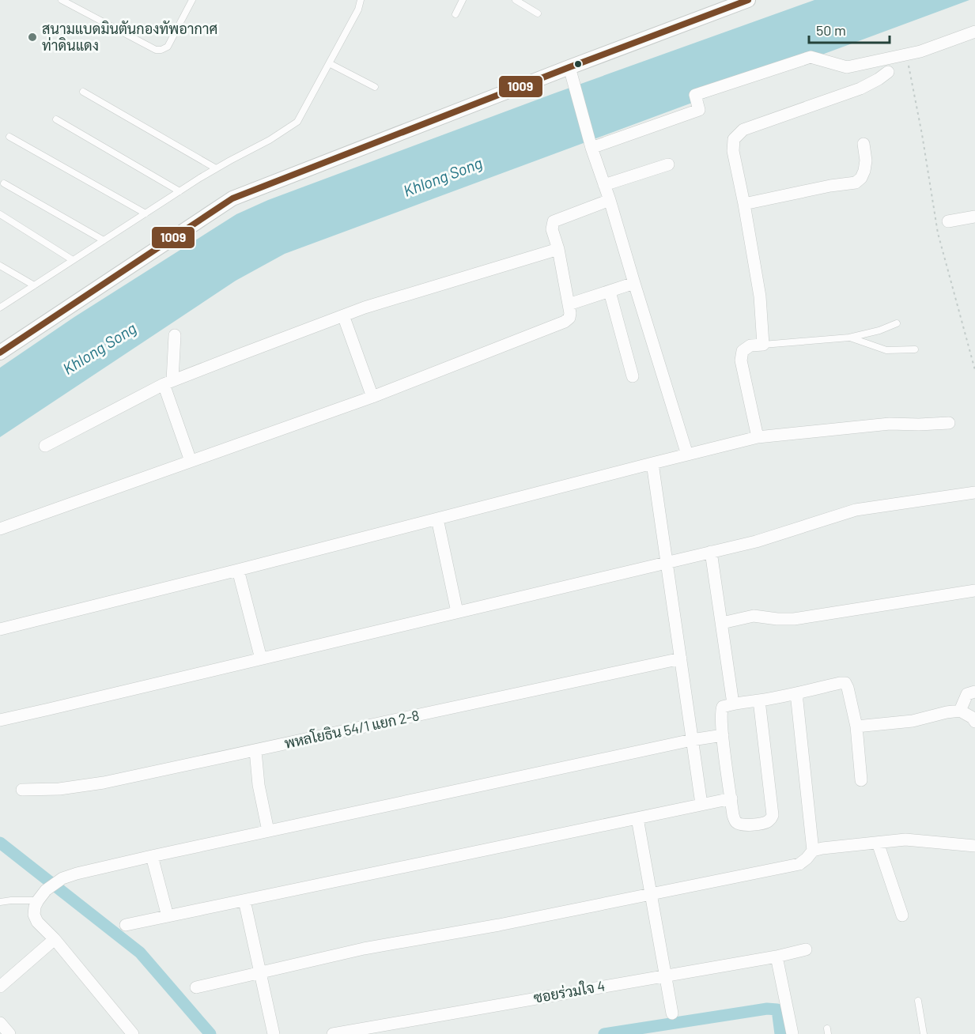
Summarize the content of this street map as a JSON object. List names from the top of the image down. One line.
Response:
{"streets":{"street":["พหลโยธิน 54/1 แยก 2-8","ซอยร่วมใจ 4"]},"water":["Khlong Song"],"places":["สนามแบดมินตันกองทัพอากาศ ท่าดินแดง"],"lines":["transit line 1009"],"scale_bar":"50 m"}
